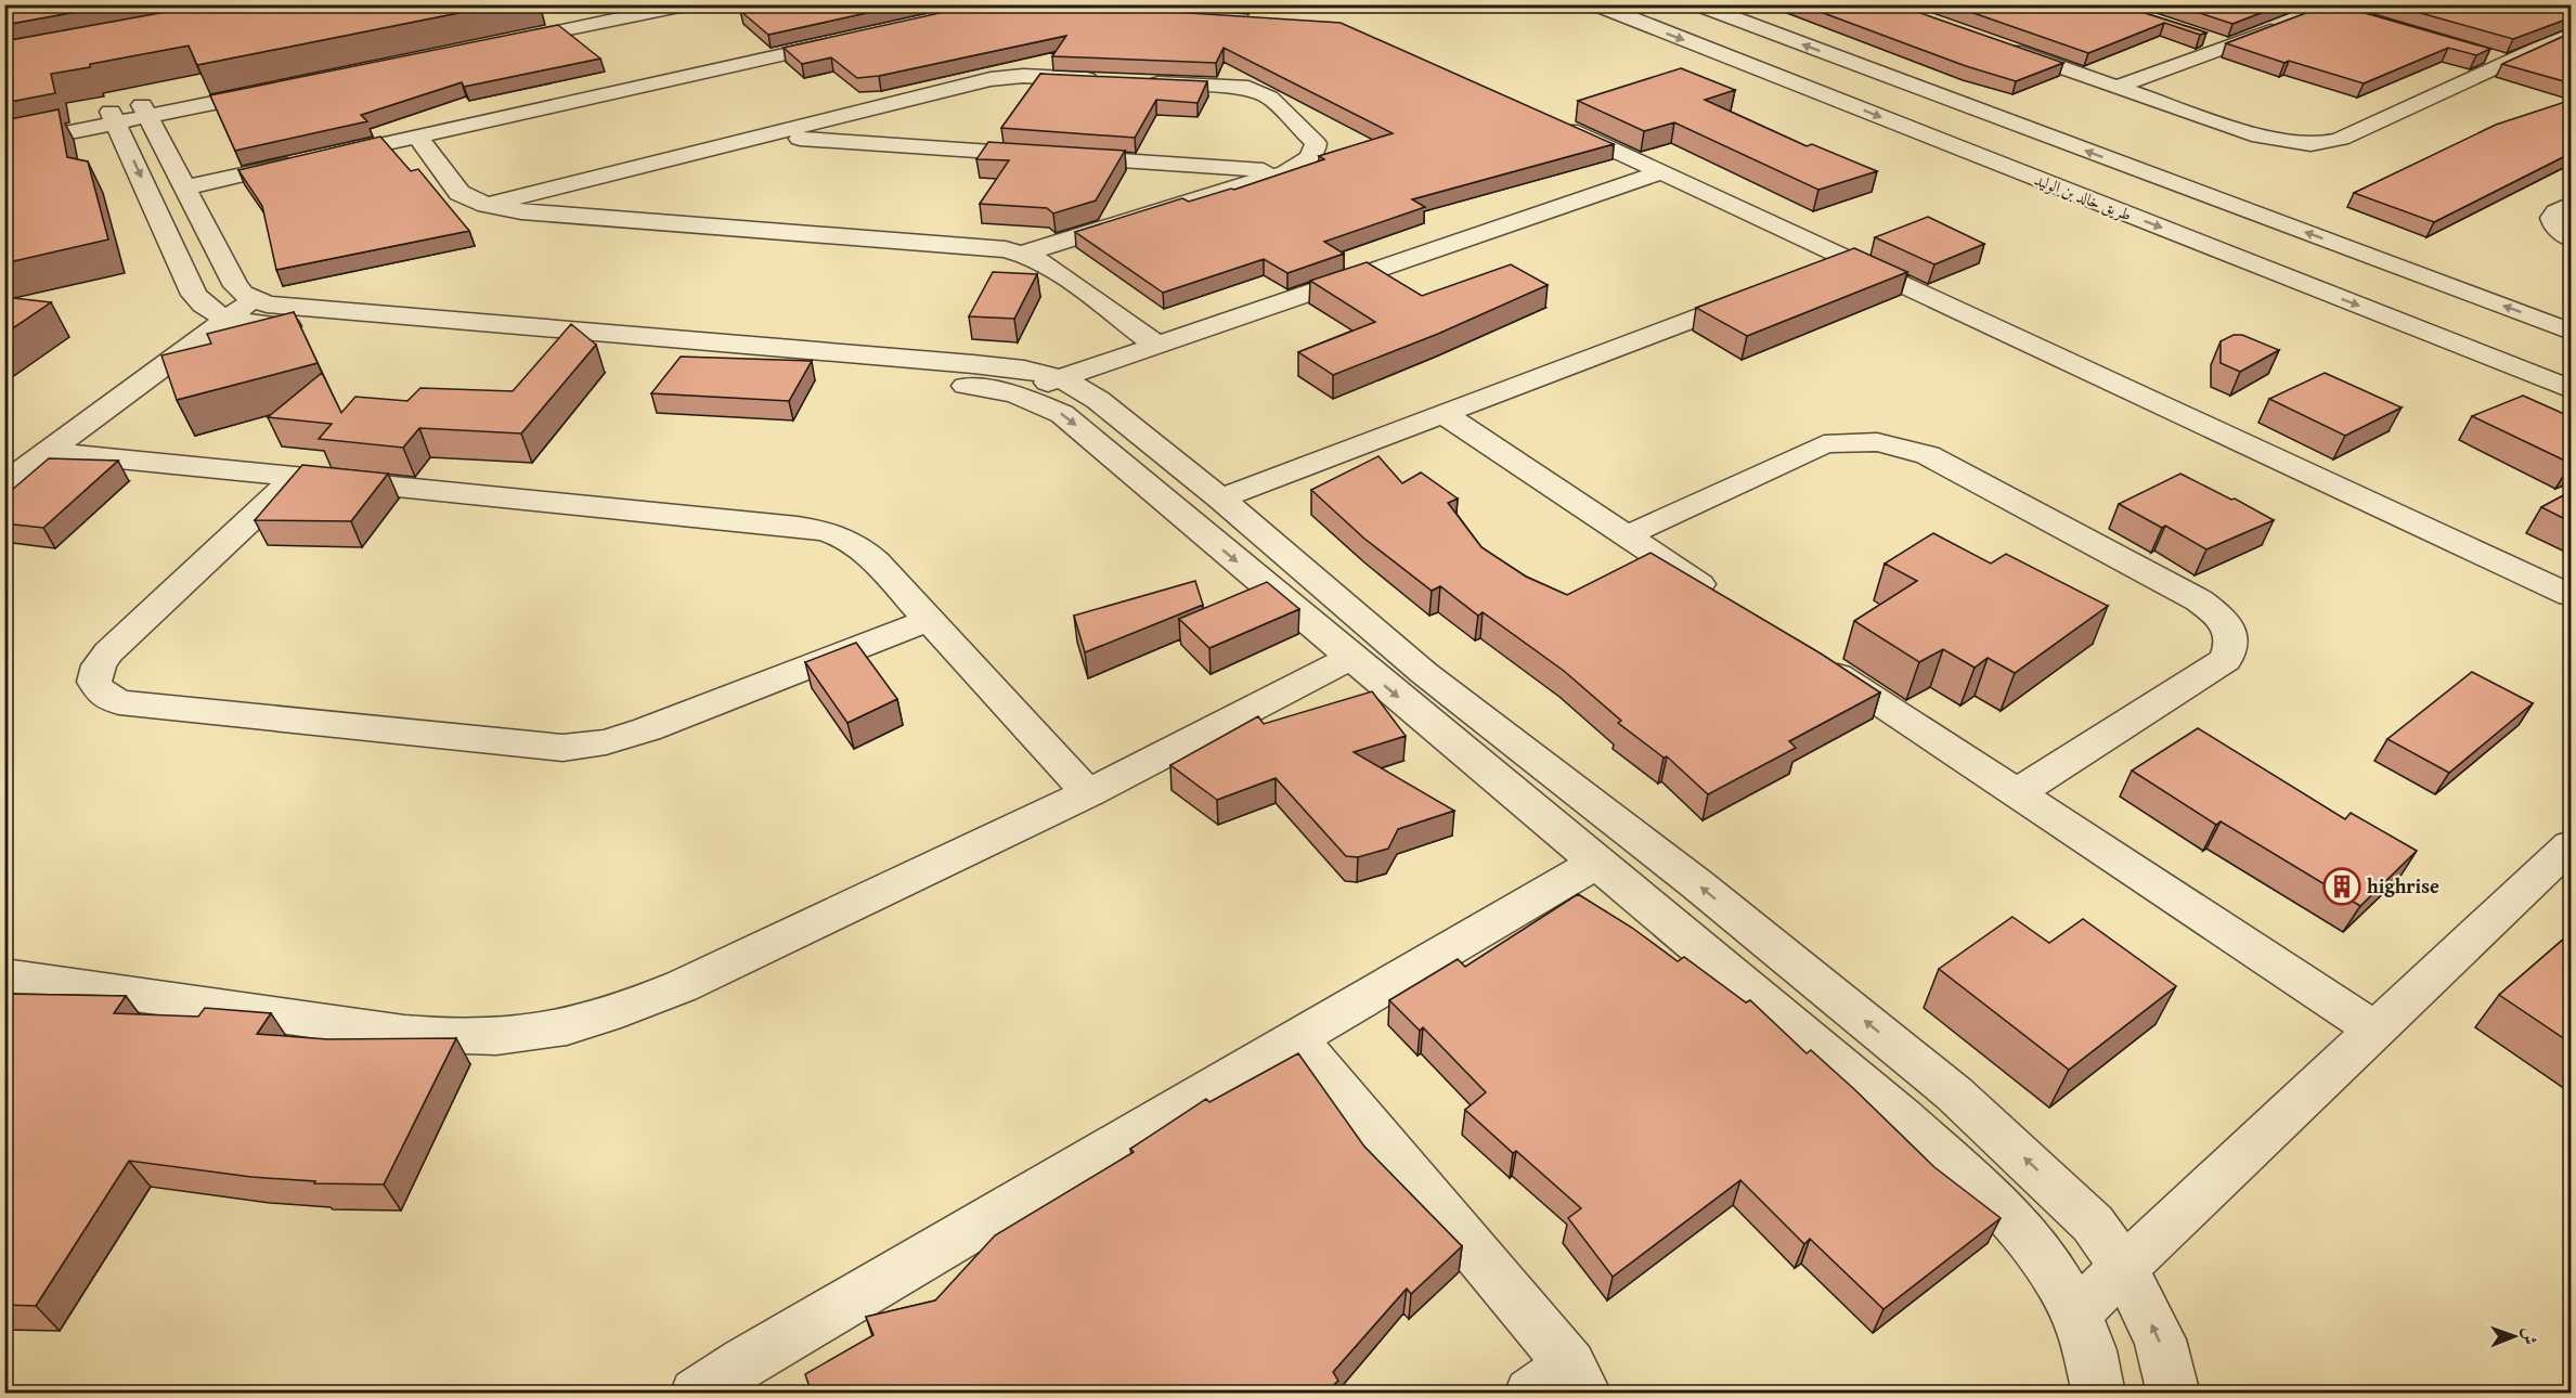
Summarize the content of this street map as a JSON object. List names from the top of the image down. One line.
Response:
{"streets":{"street":["طريق خالد بن الوليد"]},"places":{"building":["highrise"]},"north":"right"}
